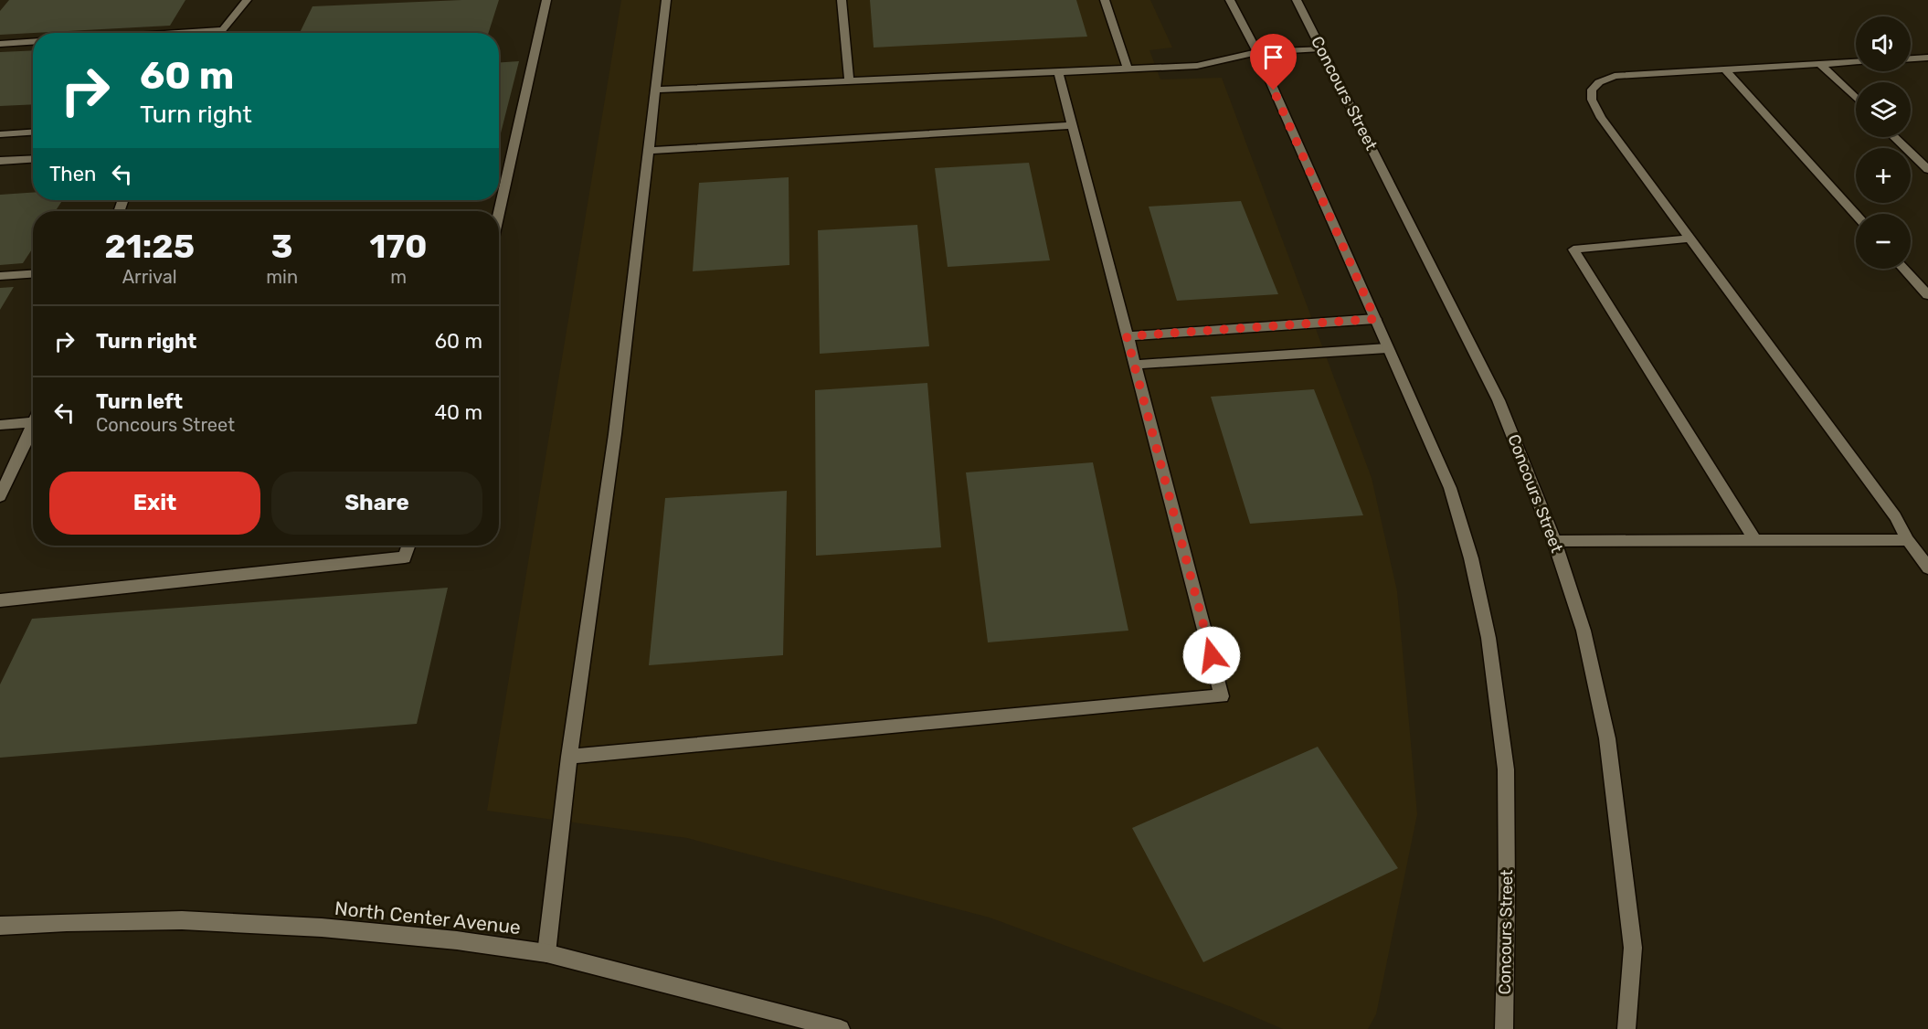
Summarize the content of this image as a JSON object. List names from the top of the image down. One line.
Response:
{"streets":{"street":["Concours Street","North Center Avenue"]},"page":{"map_buttons":["+","−"],"turn":["60 m","Turn right"],"then":"Then","eta":["21:25","Arrival","3","min","170","m"],"list":[{"name":"Turn right","value":"60 m"},{"name":"Turn left","note":"Concours Street","value":"40 m"}],"buttons":["Exit","Share"]}}
